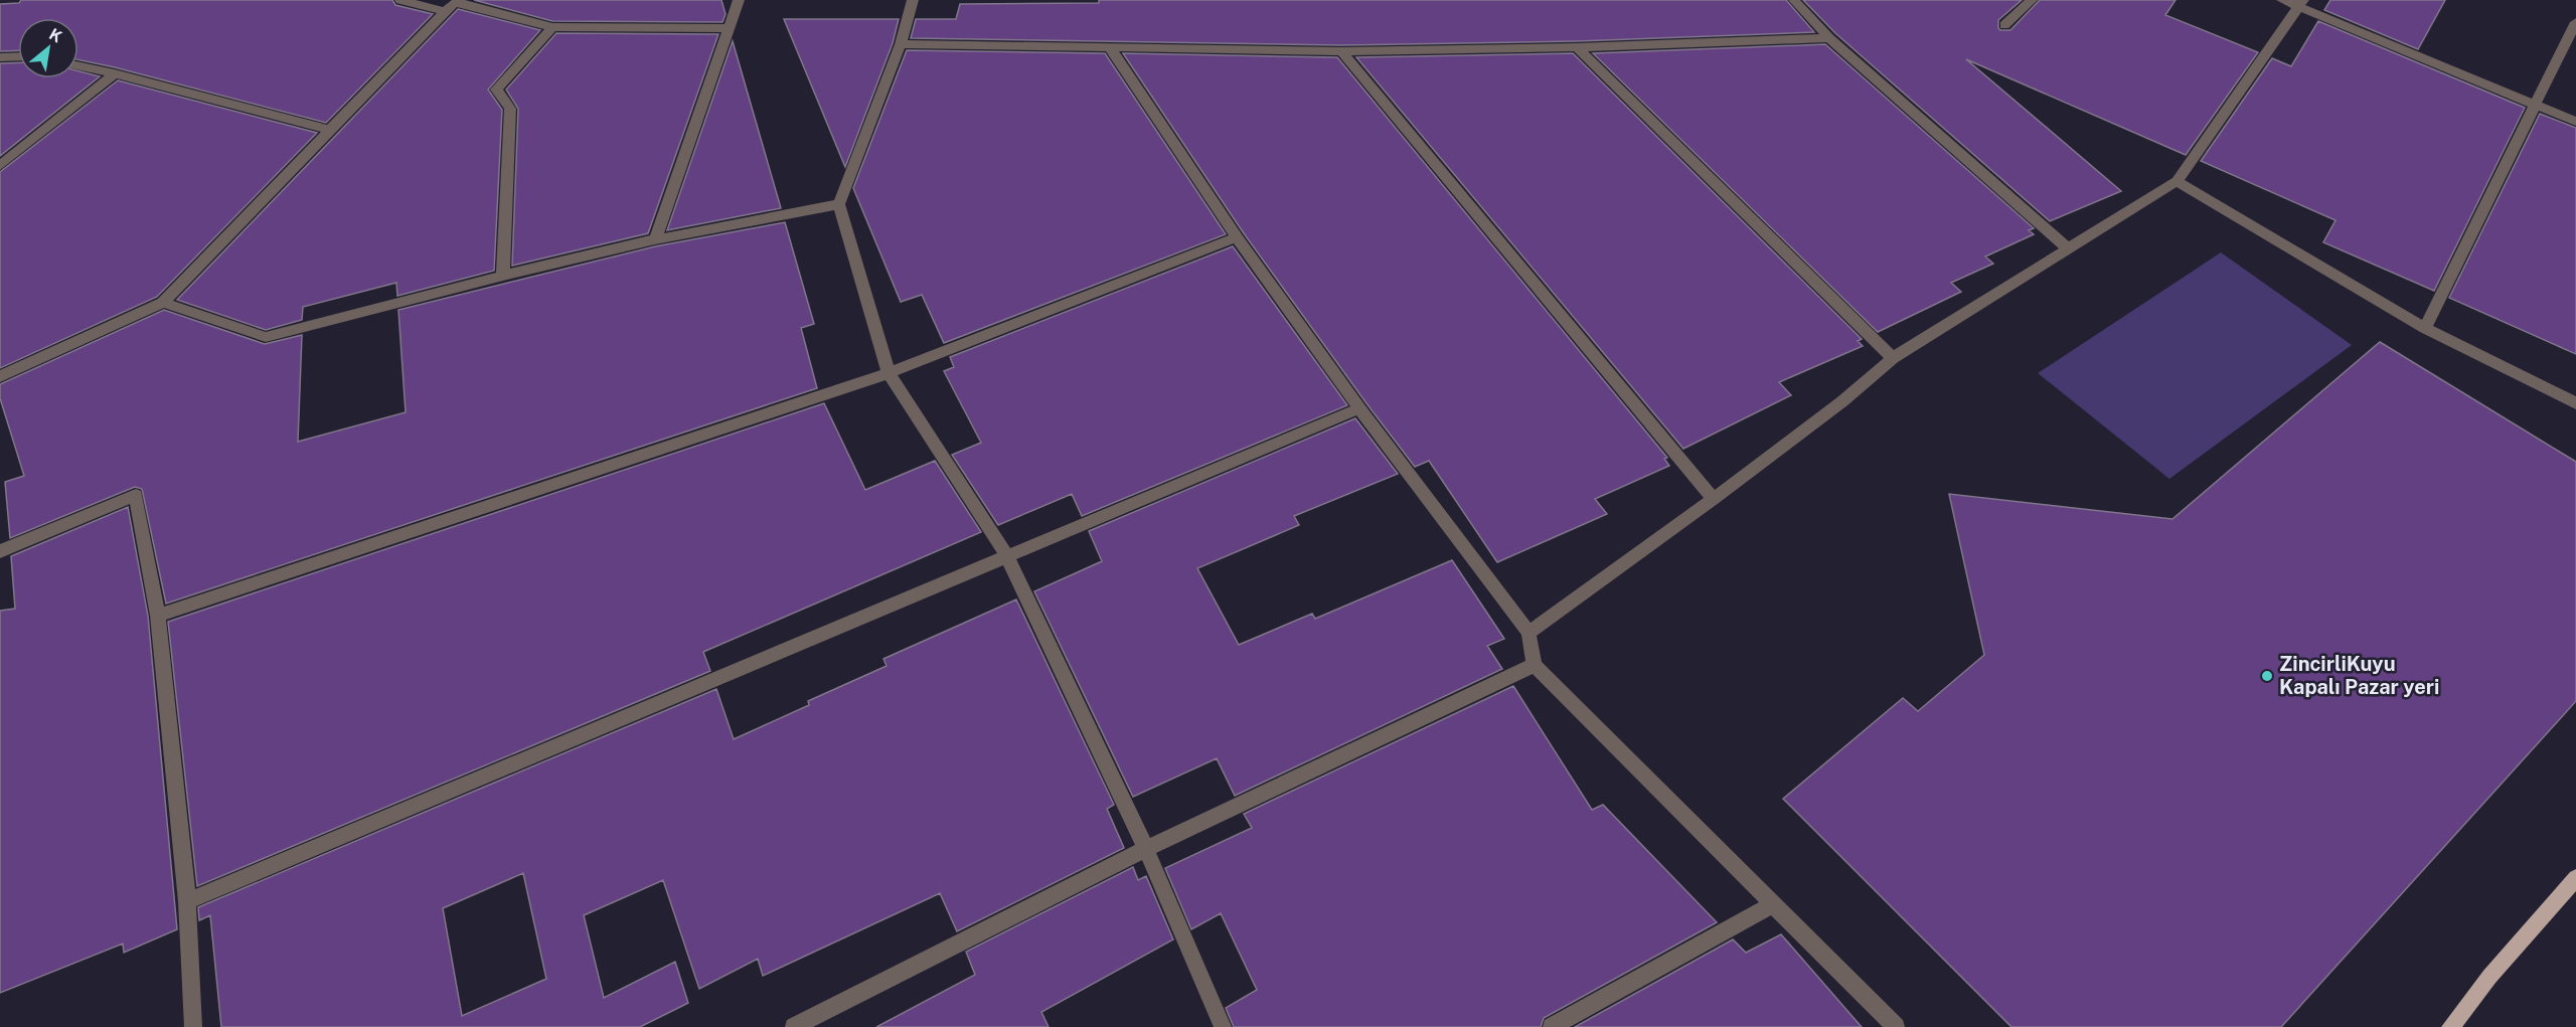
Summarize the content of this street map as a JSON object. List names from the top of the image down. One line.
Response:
{"places":["ZincirliKuyu Kapalı Pazar yeri"],"north":"top right"}
